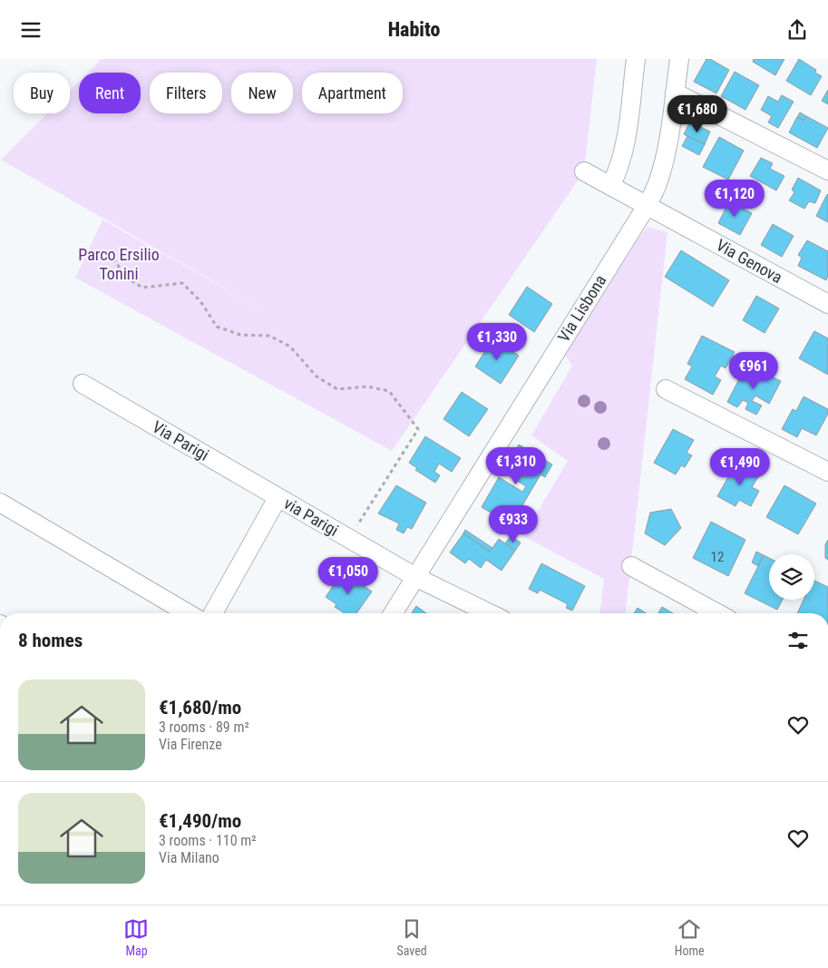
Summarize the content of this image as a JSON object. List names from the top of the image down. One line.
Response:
{"streets":{"street":["Via Genova","Via Lisbona","Via Parigi","via Parigi"]},"crossings":[["Via Genova","Via Lisbona"],["Via Lisbona","via Parigi"],["Via Parigi","via Parigi"]],"parks":["Parco Ersilio Tonini"],"house_numbers":["12"],"page":{"header":"Habito","chip":["Buy","Rent","Filters","New","Apartment"],"price":["€1,680","€1,120","€1,330","€961","€1,310","€1,490","€933","€1,050"],"heading":"8 homes","list":[{"name":"€1,680/mo","note":"3 rooms · 89 m² · Via Firenze"},{"name":"€1,490/mo","note":"3 rooms · 110 m² · Via Milano"}],"tabs":["Map","Saved","Home"]}}
